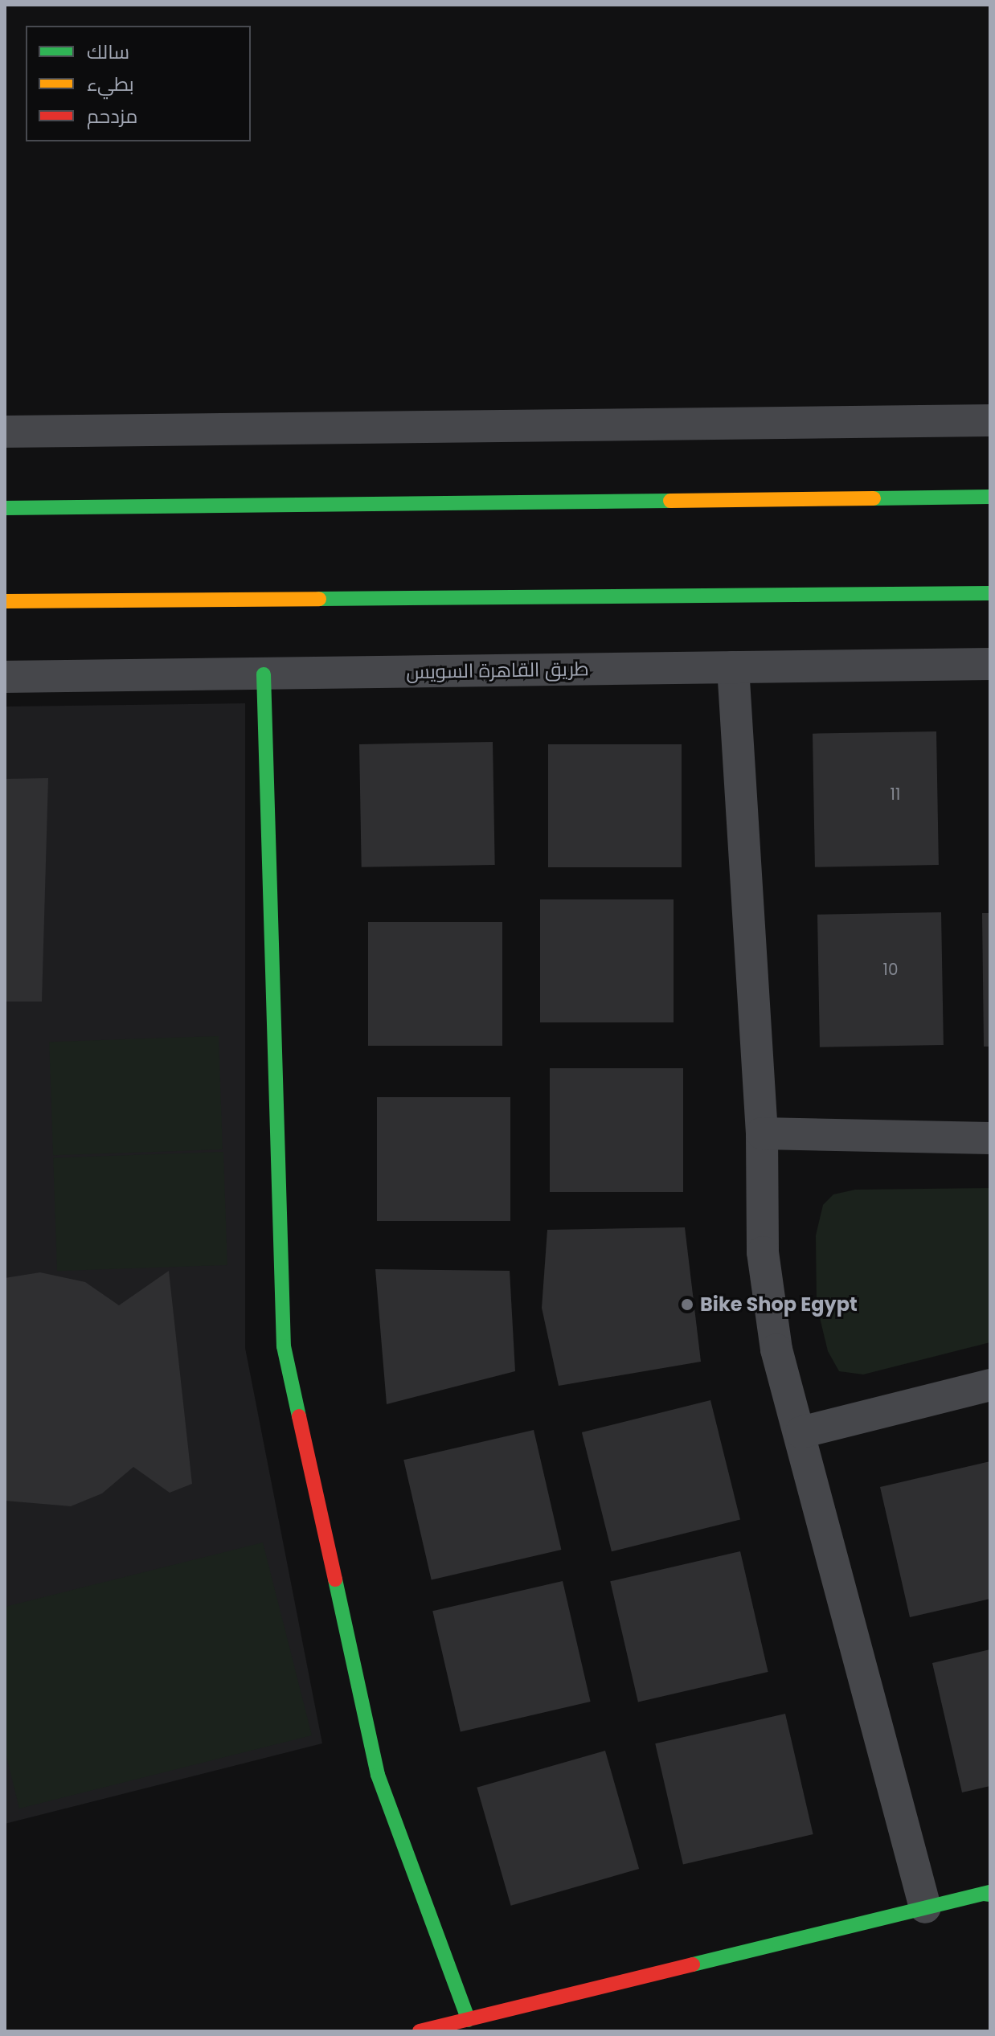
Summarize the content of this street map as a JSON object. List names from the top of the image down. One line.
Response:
{"streets":{"street":["طريق القاهرة السويس"]},"places":["Bike Shop Egypt"],"house_numbers":["11","10"],"legend":["سالك","بطيء","مزدحم"]}
